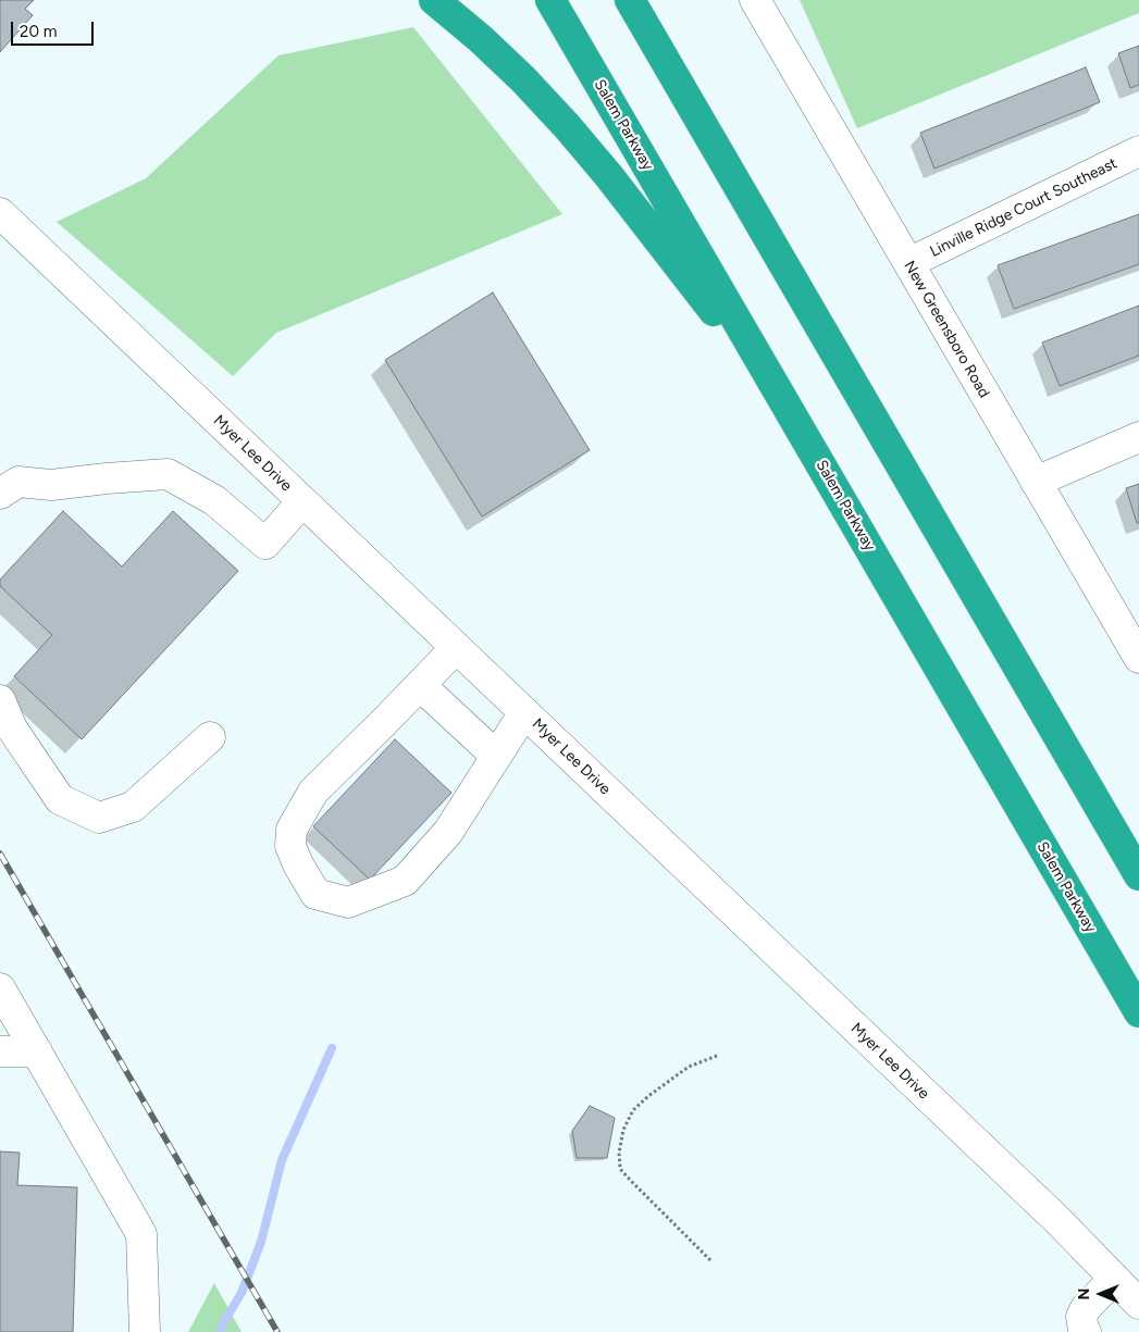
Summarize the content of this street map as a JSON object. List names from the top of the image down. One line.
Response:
{"streets":{"highway":["Salem Parkway"],"street":["Linville Ridge Court Southeast","New Greensboro Road","Myer Lee Drive"]},"crossings":[["Linville Ridge Court Southeast","New Greensboro Road"]],"scale_bar":"20 m","north":"left"}
